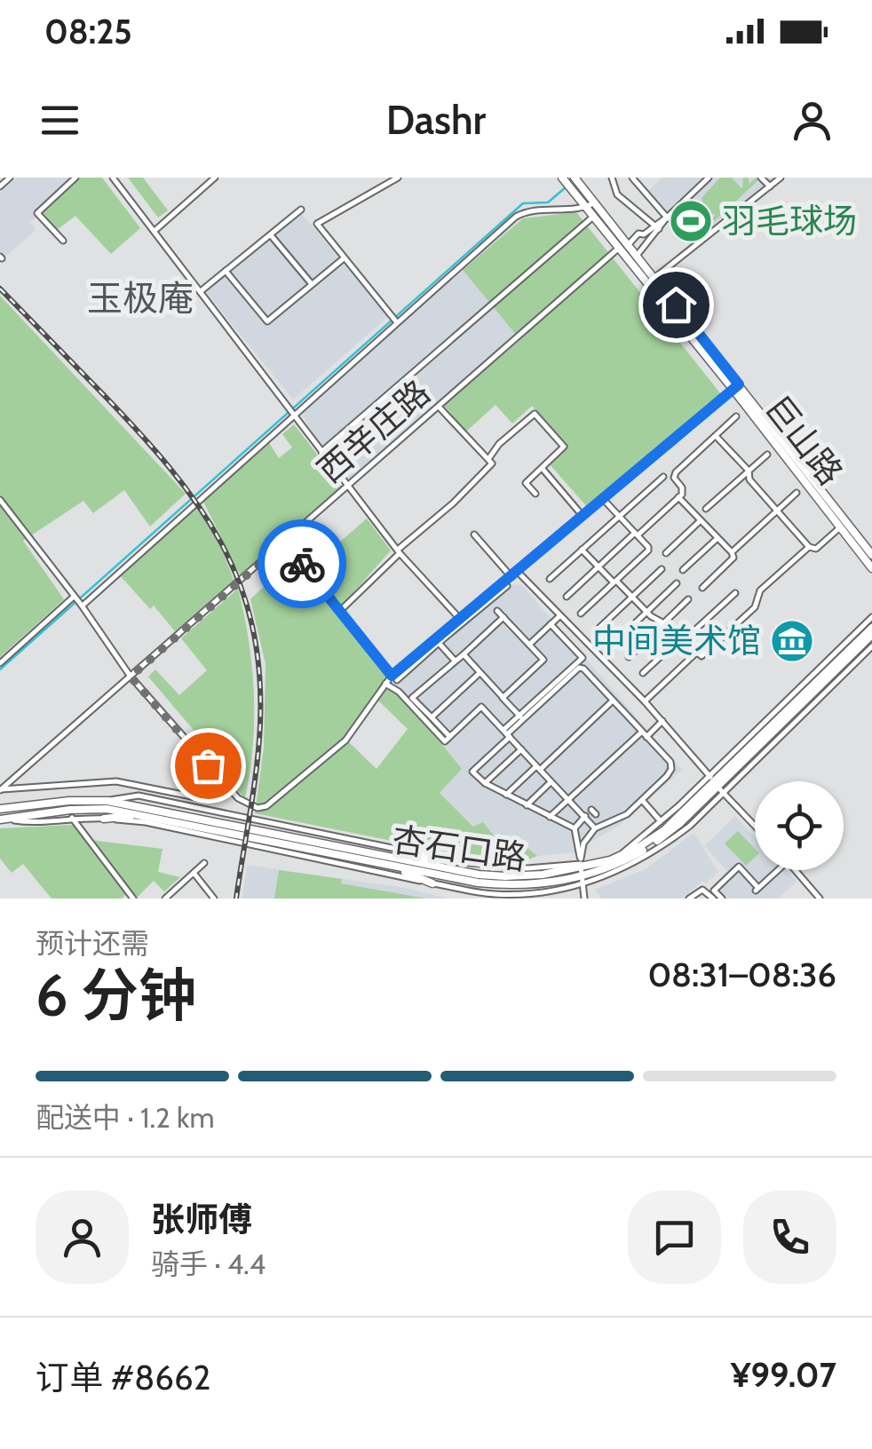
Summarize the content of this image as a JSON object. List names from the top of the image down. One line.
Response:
{"streets":{"main road":["巨山路","杏石口路"],"street":["西辛庄路"]},"crossings":[["西辛庄路","巨山路"]],"districts":["玉极庵"],"places":{"sports":["羽毛球场"],"museum":["中间美术馆"]},"page":{"status":"08:25","header":"Dashr","heading":["6 分钟","预计还需","08:31–08:36"],"panel":["张师傅","骑手 · 4.4","订单 #8662","¥99.07"],"bar":"配送中 · 1.2 km"}}
